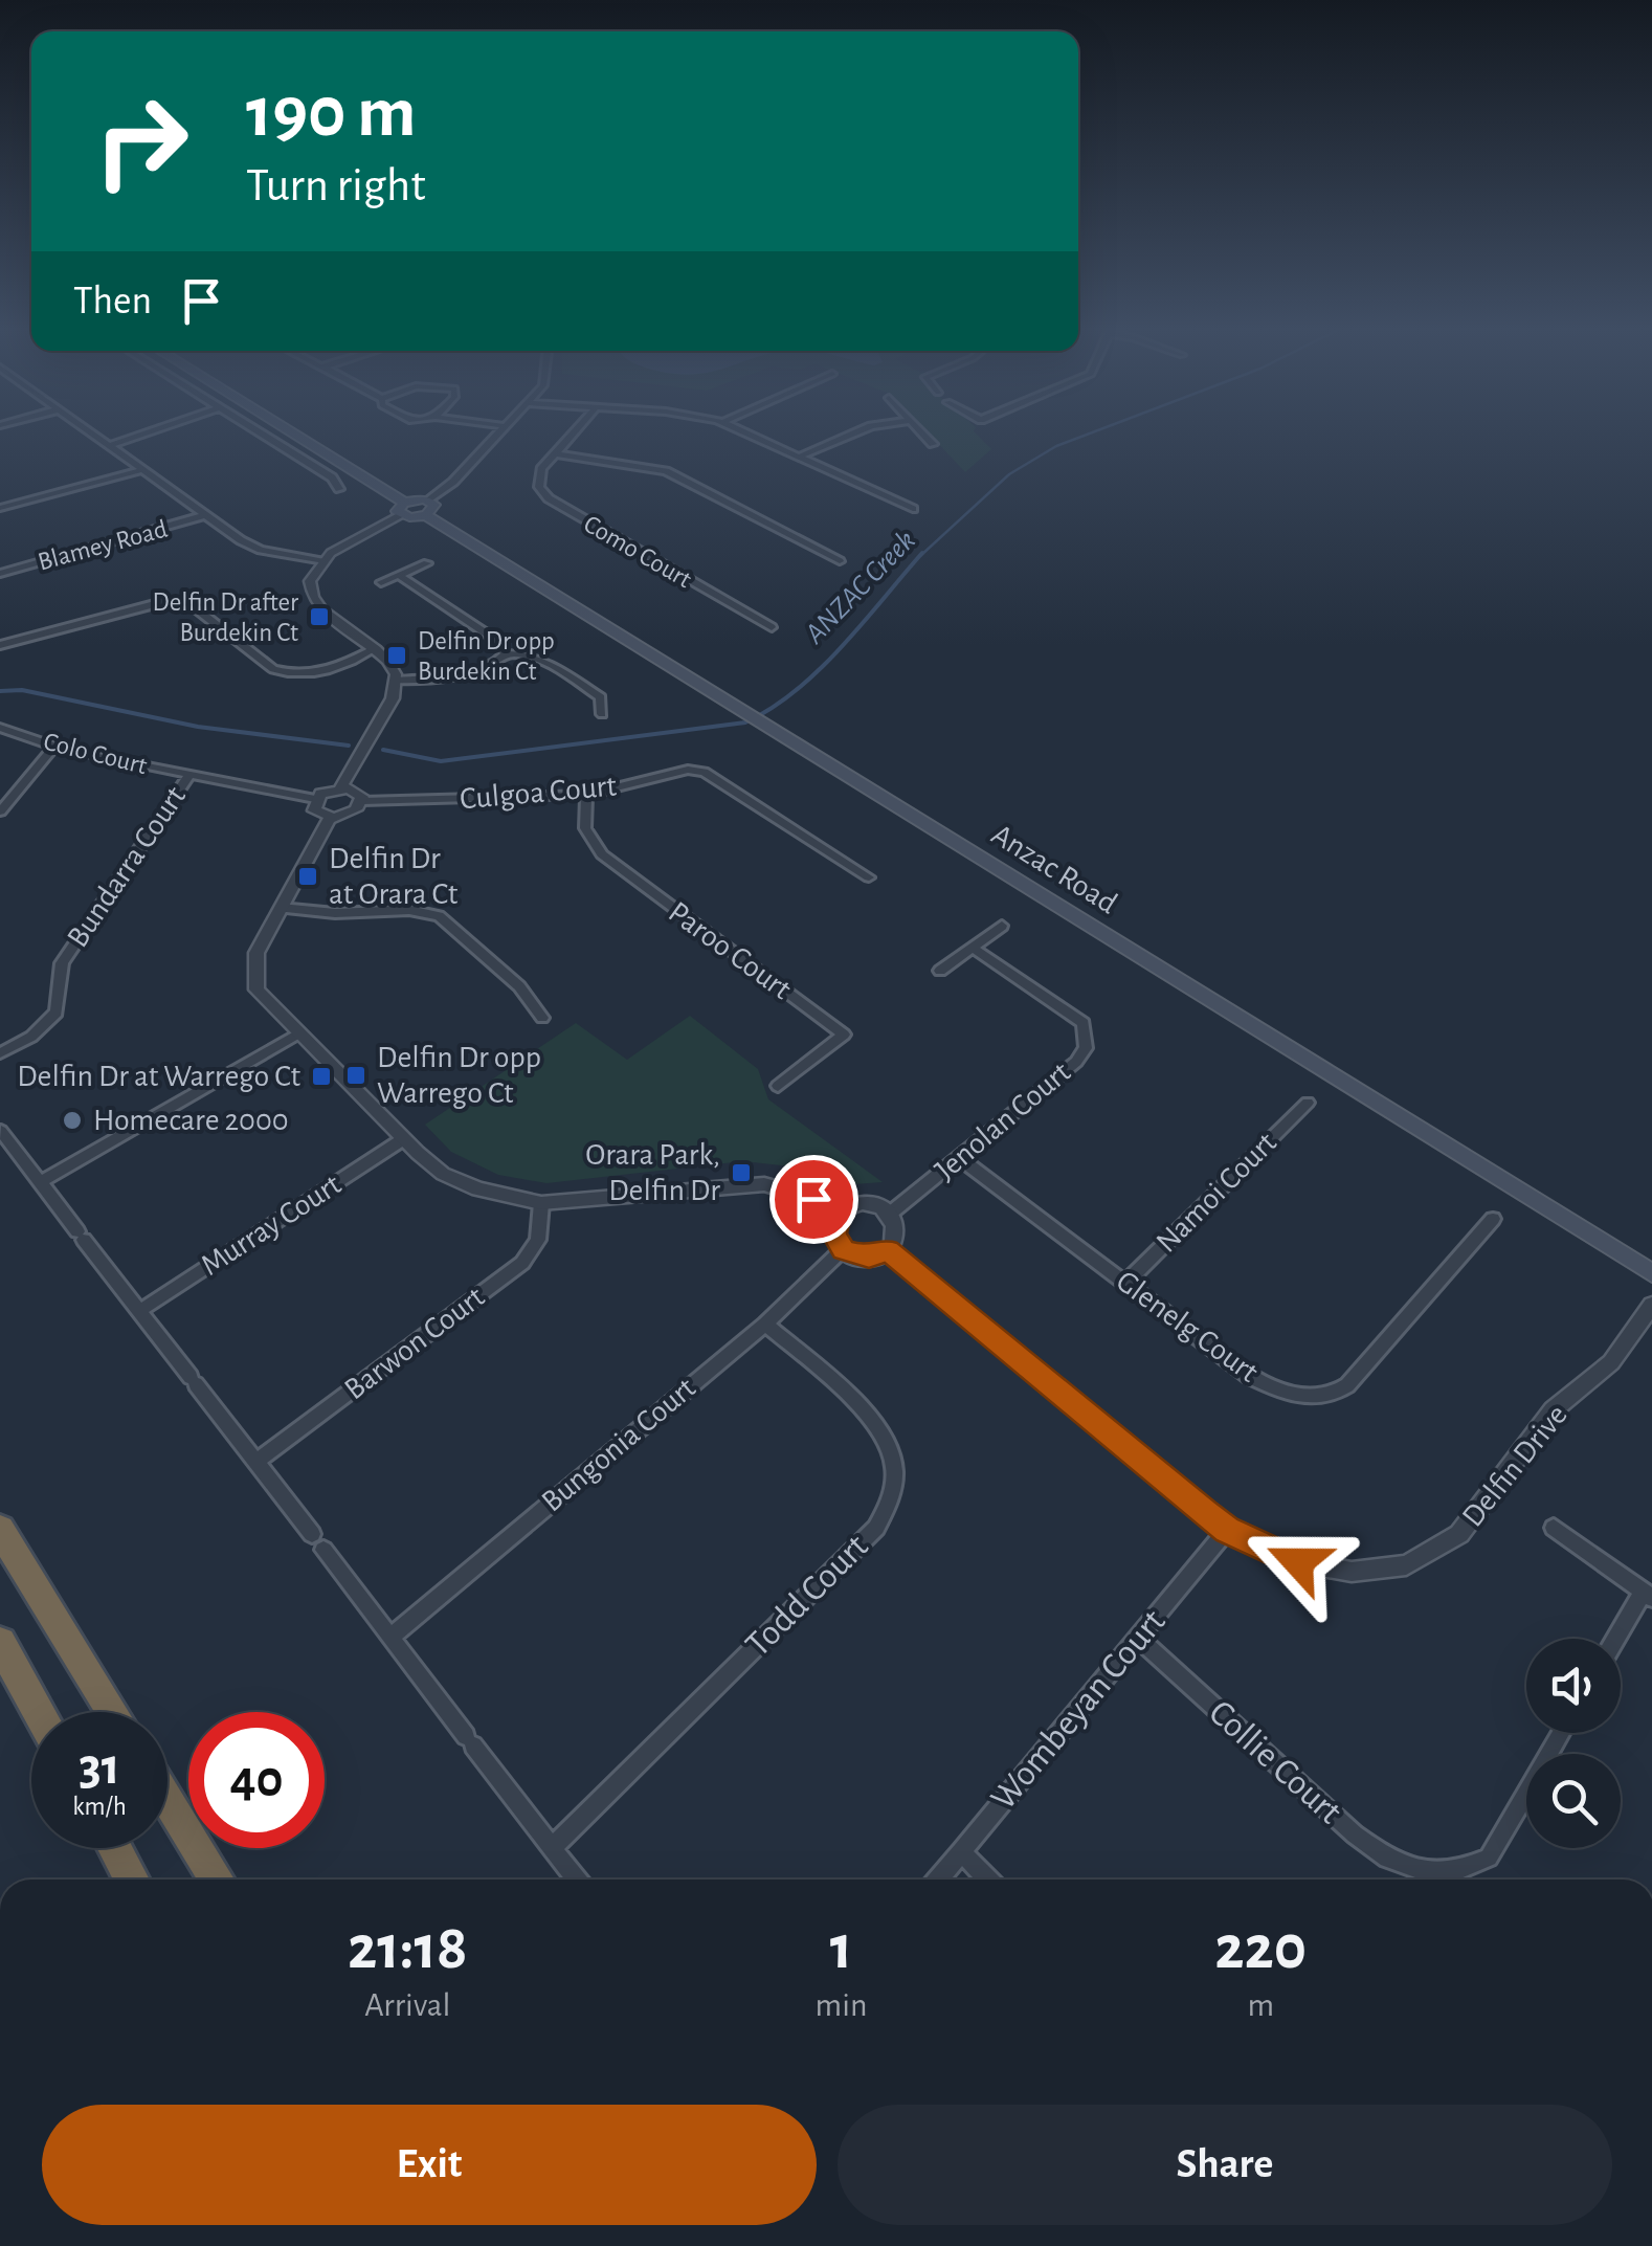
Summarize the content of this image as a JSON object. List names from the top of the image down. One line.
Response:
{"streets":{"main road":["Anzac Road"],"street":["Blamey Road","Como Court","Colo Court","Culgoa Court","Bundarra Court","Paroo Court","Jenolan Court","Namoi Court","Murray Court","Glenelg Court","Barwon Court","Bungonia Court","Delfin Drive","Todd Court","Wombeyan Court","Collie Court"]},"crossings":[["Colo Court","Bundarra Court"],["Culgoa Court","Paroo Court"],["Jenolan Court","Glenelg Court"],["Jenolan Court","Bungonia Court"],["Jenolan Court","Delfin Drive"],["Namoi Court","Glenelg Court"],["Bungonia Court","Delfin Drive"],["Bungonia Court","Todd Court"],["Delfin Drive","Wombeyan Court"],["Wombeyan Court","Collie Court"]],"water":["ANZAC Creek"],"places":{"transit":["Delfin Dr after Burdekin Ct","Delfin Dr opp Burdekin Ct","Delfin Dr at Orara Ct","Delfin Dr opp Warrego Ct","Delfin Dr at Warrego Ct","Orara Park, Delfin Dr"],"other":["Homecare 2000"]},"page":{"turn":["190 m","Turn right"],"then":"Then","speed":"31 km/h","limit":"40","eta":["21:18","Arrival","1","min","220","m"],"buttons":["Exit","Share"]}}
